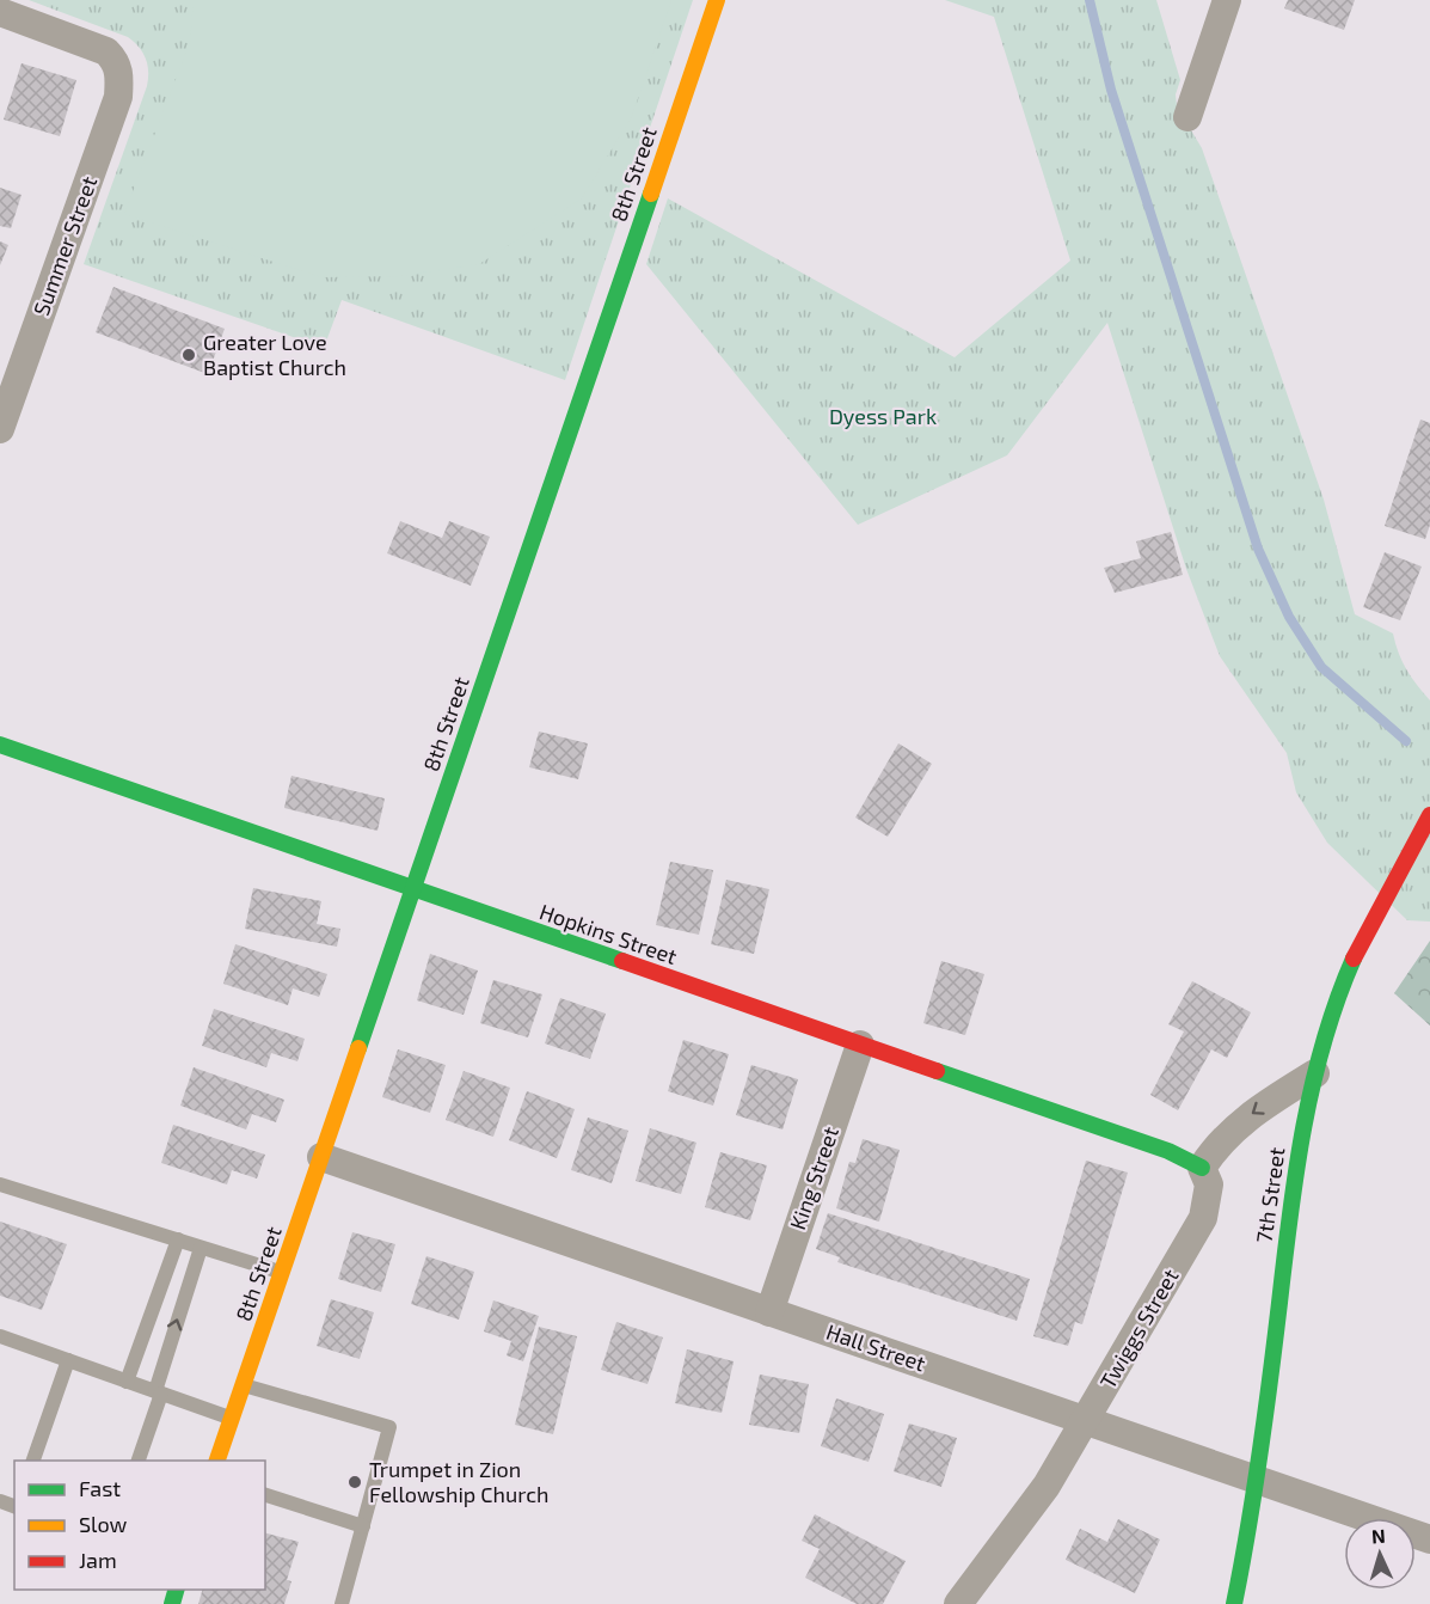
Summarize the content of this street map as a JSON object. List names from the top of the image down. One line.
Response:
{"streets":{"street":["8th Street","Summer Street","Hopkins Street","King Street","7th Street","Twiggs Street","Hall Street"]},"crossings":[["8th Street","Hopkins Street"],["8th Street","Hall Street"],["Hopkins Street","King Street"],["Hopkins Street","Twiggs Street"],["King Street","Hall Street"],["7th Street","Hall Street"],["Twiggs Street","Hall Street"]],"parks":["Dyess Park"],"places":["Greater Love Baptist Church","Trumpet in Zion Fellowship Church"],"legend":["Fast","Slow","Jam"],"north":"top"}
